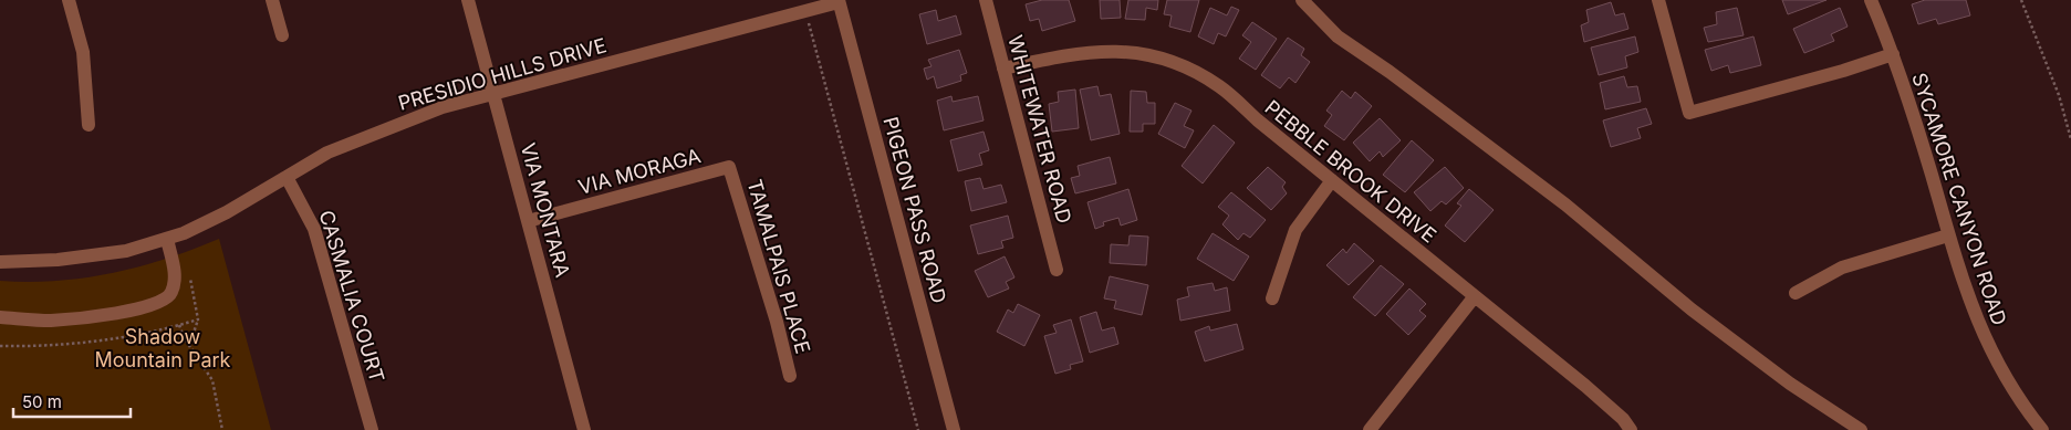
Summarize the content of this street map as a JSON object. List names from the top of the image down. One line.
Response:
{"streets":{"street":["PRESIDIO HILLS DRIVE","WHITEWATER ROAD","VIA MORAGA","PEBBLE BROOK DRIVE","SYCAMORE CANYON ROAD","VIA MONTARA","PIGEON PASS ROAD","TAMALPAIS PLACE","CASMALIA COURT"]},"crossings":[["PRESIDIO HILLS DRIVE","VIA MONTARA"],["PRESIDIO HILLS DRIVE","PIGEON PASS ROAD"],["PRESIDIO HILLS DRIVE","CASMALIA COURT"],["WHITEWATER ROAD","PEBBLE BROOK DRIVE"],["VIA MORAGA","VIA MONTARA"],["VIA MORAGA","TAMALPAIS PLACE"]],"parks":["Shadow Mountain Park"],"scale_bar":"50 m"}
